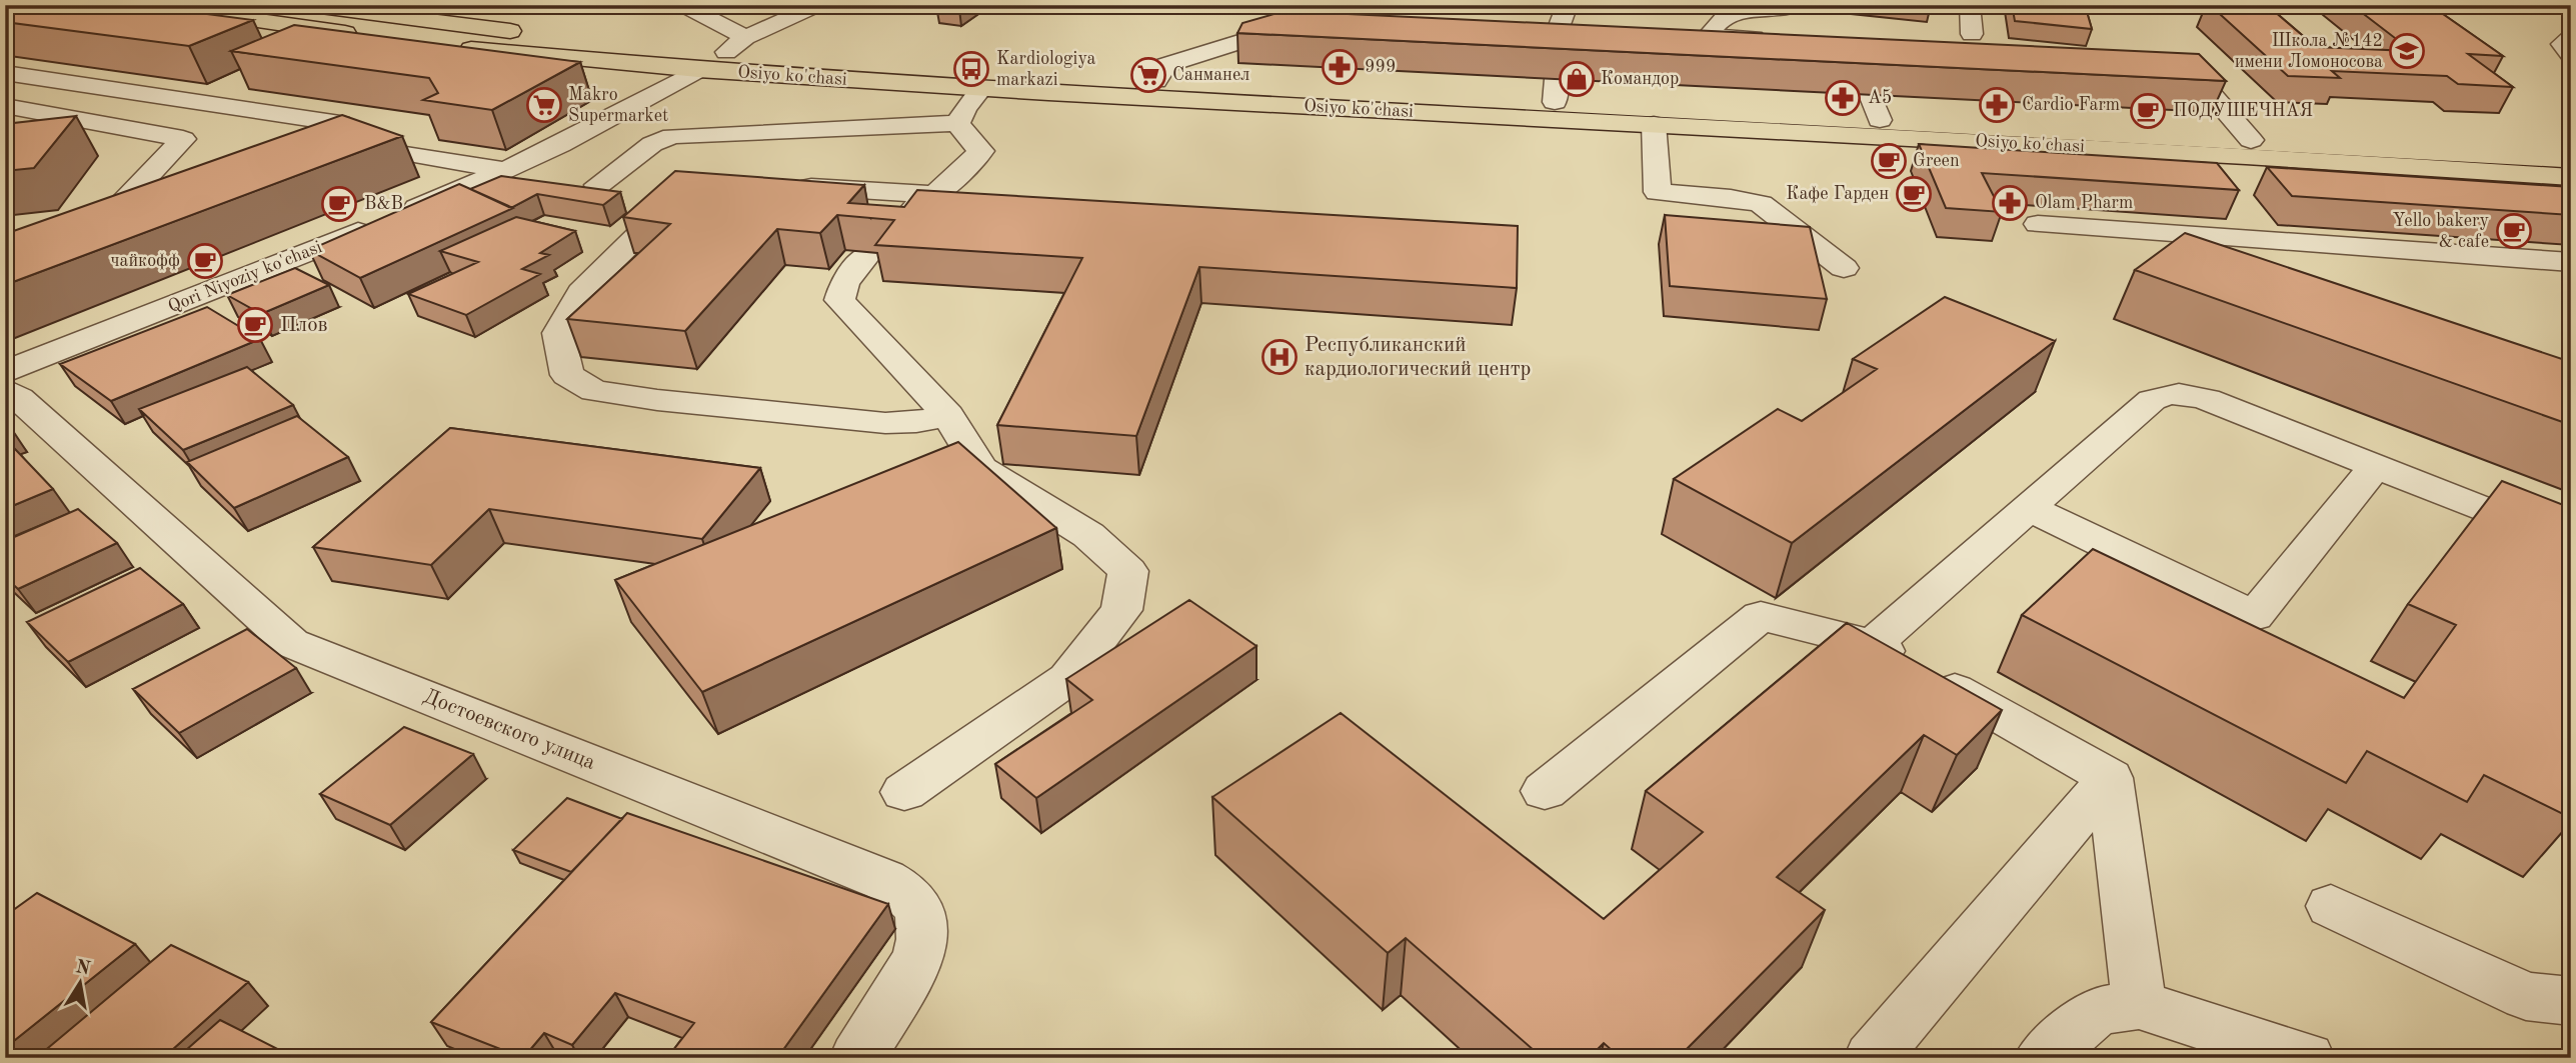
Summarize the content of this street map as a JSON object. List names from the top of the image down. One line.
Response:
{"streets":{"main road":["Osiyo ko'chasi","Qori Niyoziy ko'chasi"],"street":["Достоевского улица"]},"crossings":[["Osiyo ko'chasi","Qori Niyoziy ko'chasi"]],"places":{"school or university":["Школа №142 имени Ломоносова"],"pharmacy":["999","A5","Cardio Farm","Olam Pharm"],"bus stop":["Kardiologiya markazi"],"supermarket":["Санманел","Makro Supermarket"],"shop":["Командор"],"cafe":["ПОДУШЕЧНАЯ","Green","Кафе Гарден","B&B","Yello bakery & cafe","чайкофф","Плов"],"hospital":["Республиканский кардиологический центр"]},"north":"top"}
